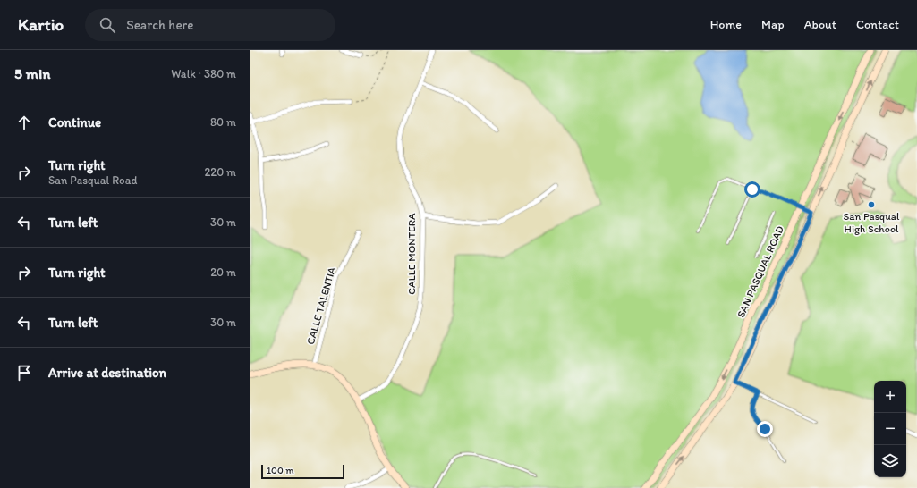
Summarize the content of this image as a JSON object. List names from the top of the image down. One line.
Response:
{"streets":{"main road":["SAN PASQUAL ROAD"],"street":["CALLE MONTERA","CALLE TALENTIA"]},"places":["San Pasqual High School"],"scale_bar":"100 m","page":{"header":"Kartio","search":"Search here","nav":["Home","Map","About","Contact"],"heading":["5 min","Walk · 380 m"],"list":[["Continue","80 m"],["Turn right","San Pasqual Road","220 m"],["Turn left","30 m"],["Turn right","20 m"],["Turn left","30 m"],"Arrive at destination"],"map_buttons":["+","−"],"scale":"100 m"}}
